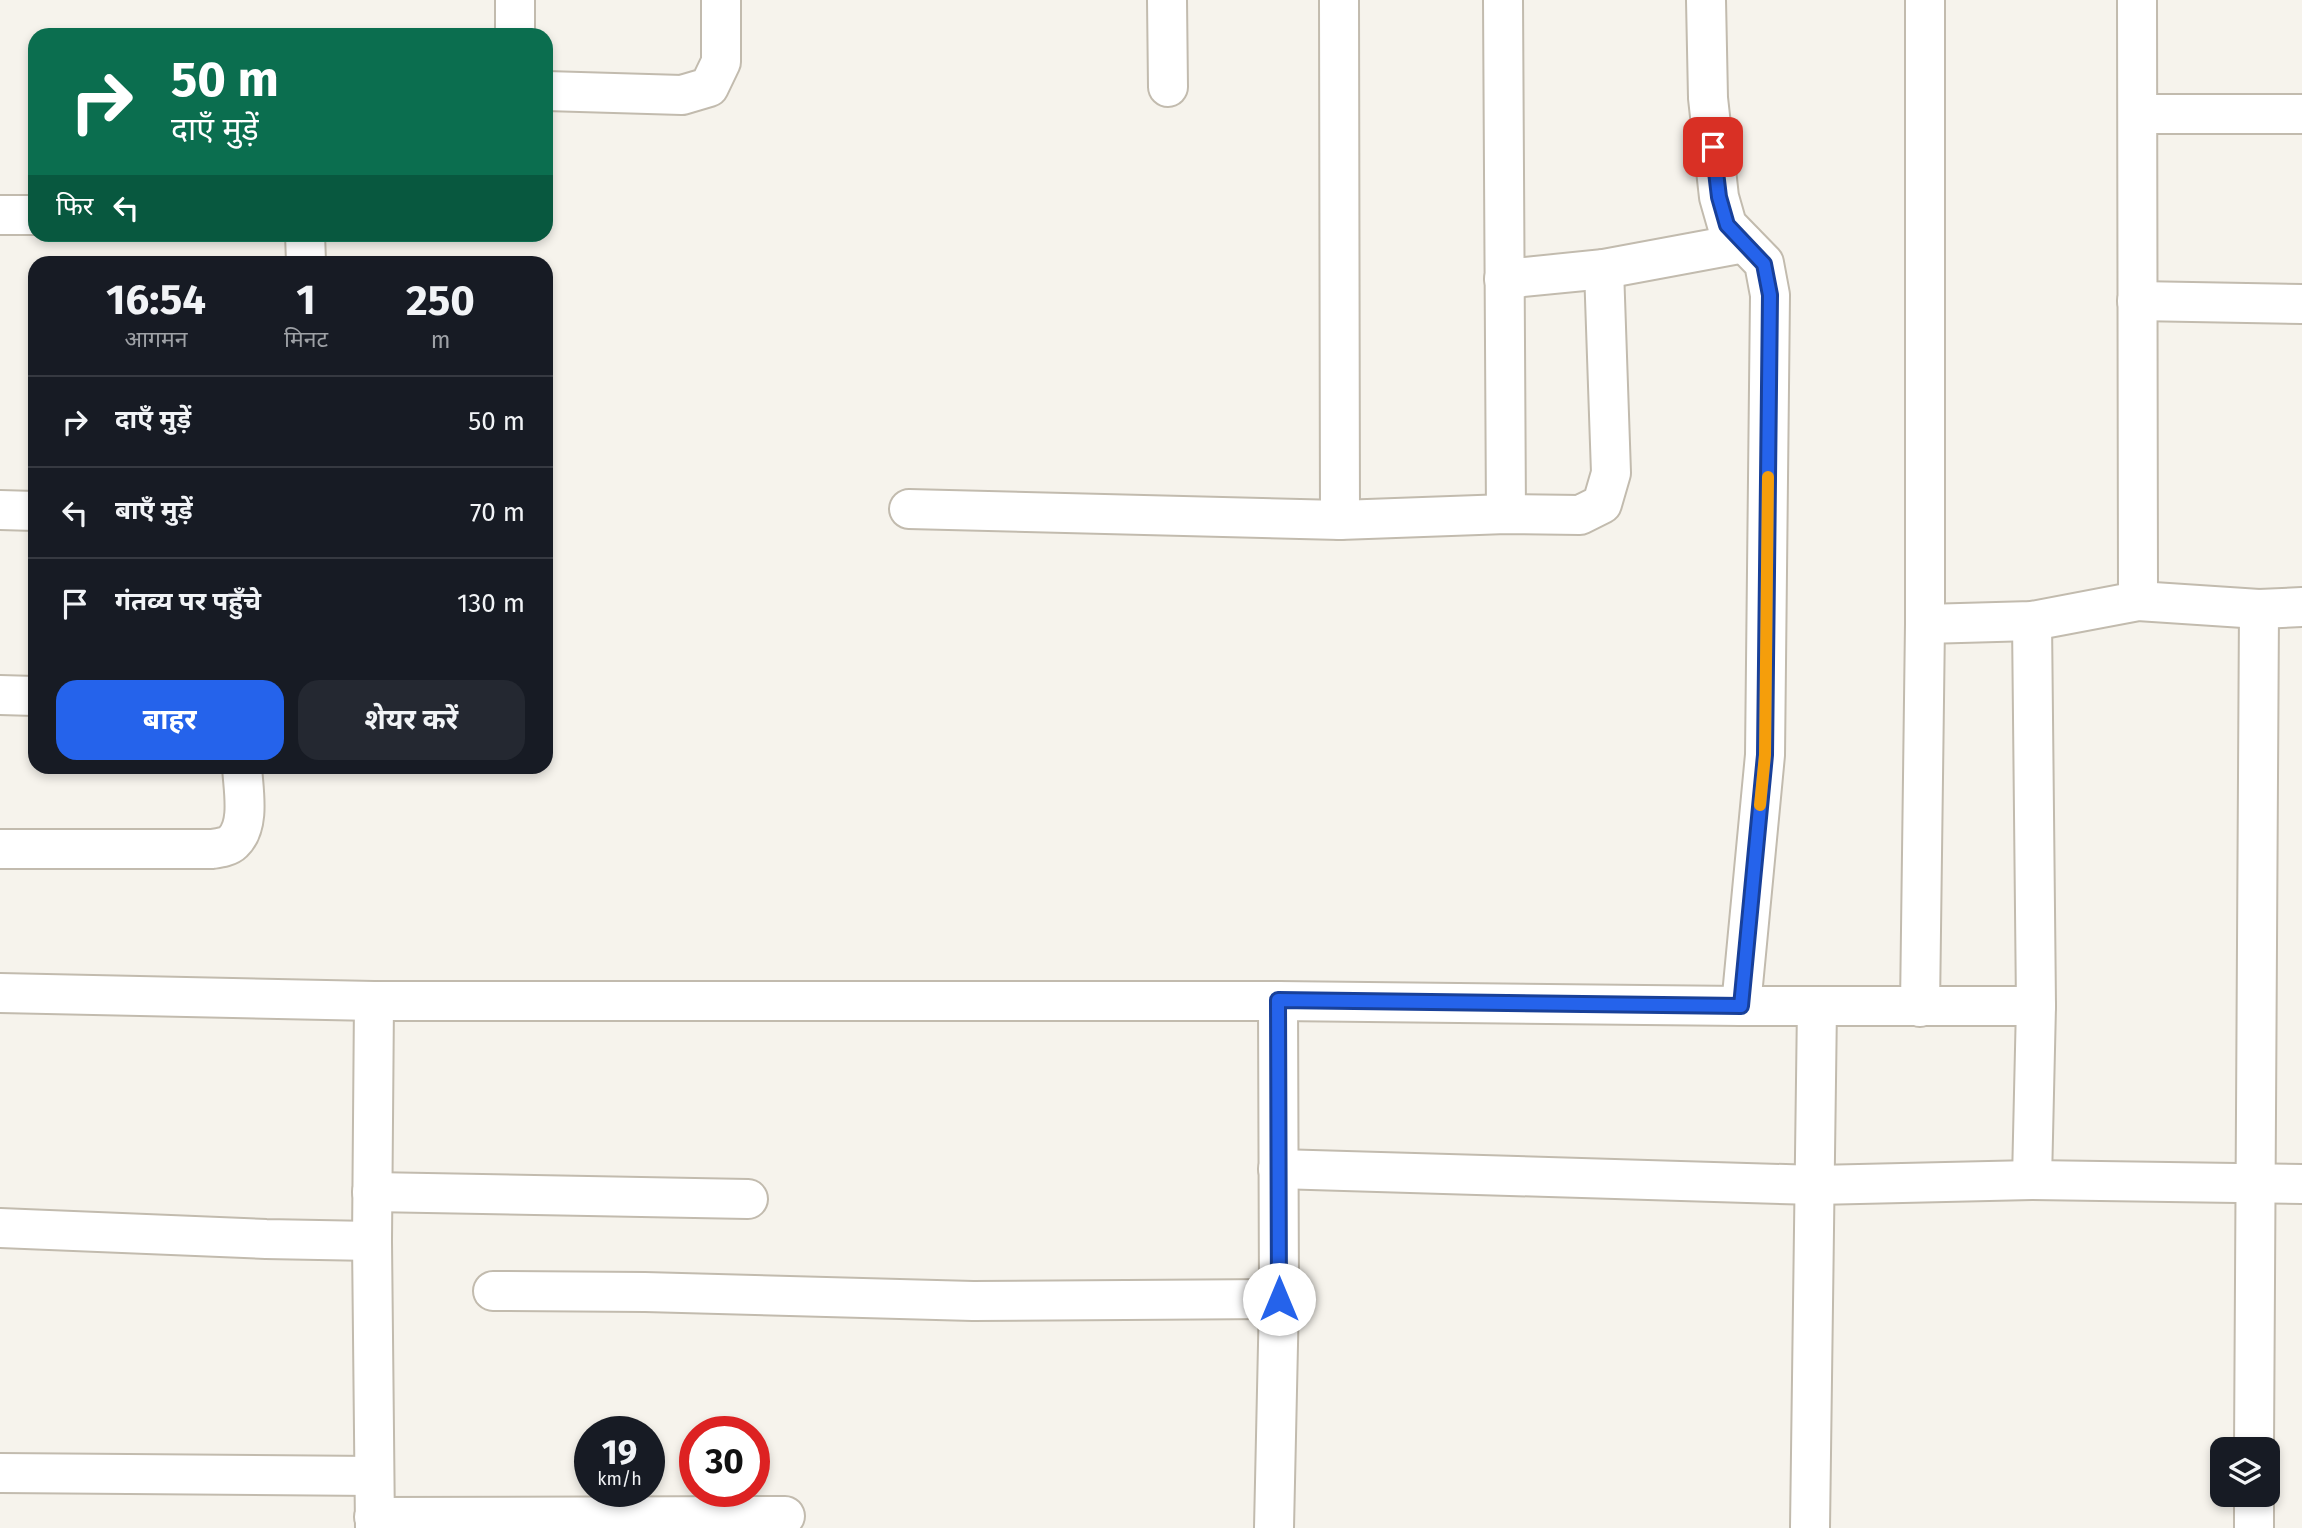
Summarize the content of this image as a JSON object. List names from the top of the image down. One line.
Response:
{"page":{"turn":["50 m","दाएँ मुड़ें"],"then":"फिर","eta":["16:54","आगमन","1","मिनट","250","m"],"list":[{"name":"दाएँ मुड़ें","value":"50 m"},{"name":"बाएँ मुड़ें","value":"70 m"},{"name":"गंतव्य पर पहुँचे","value":"130 m"}],"buttons":["बाहर","शेयर करें"],"speed":"19 km/h","limit":"30"}}
